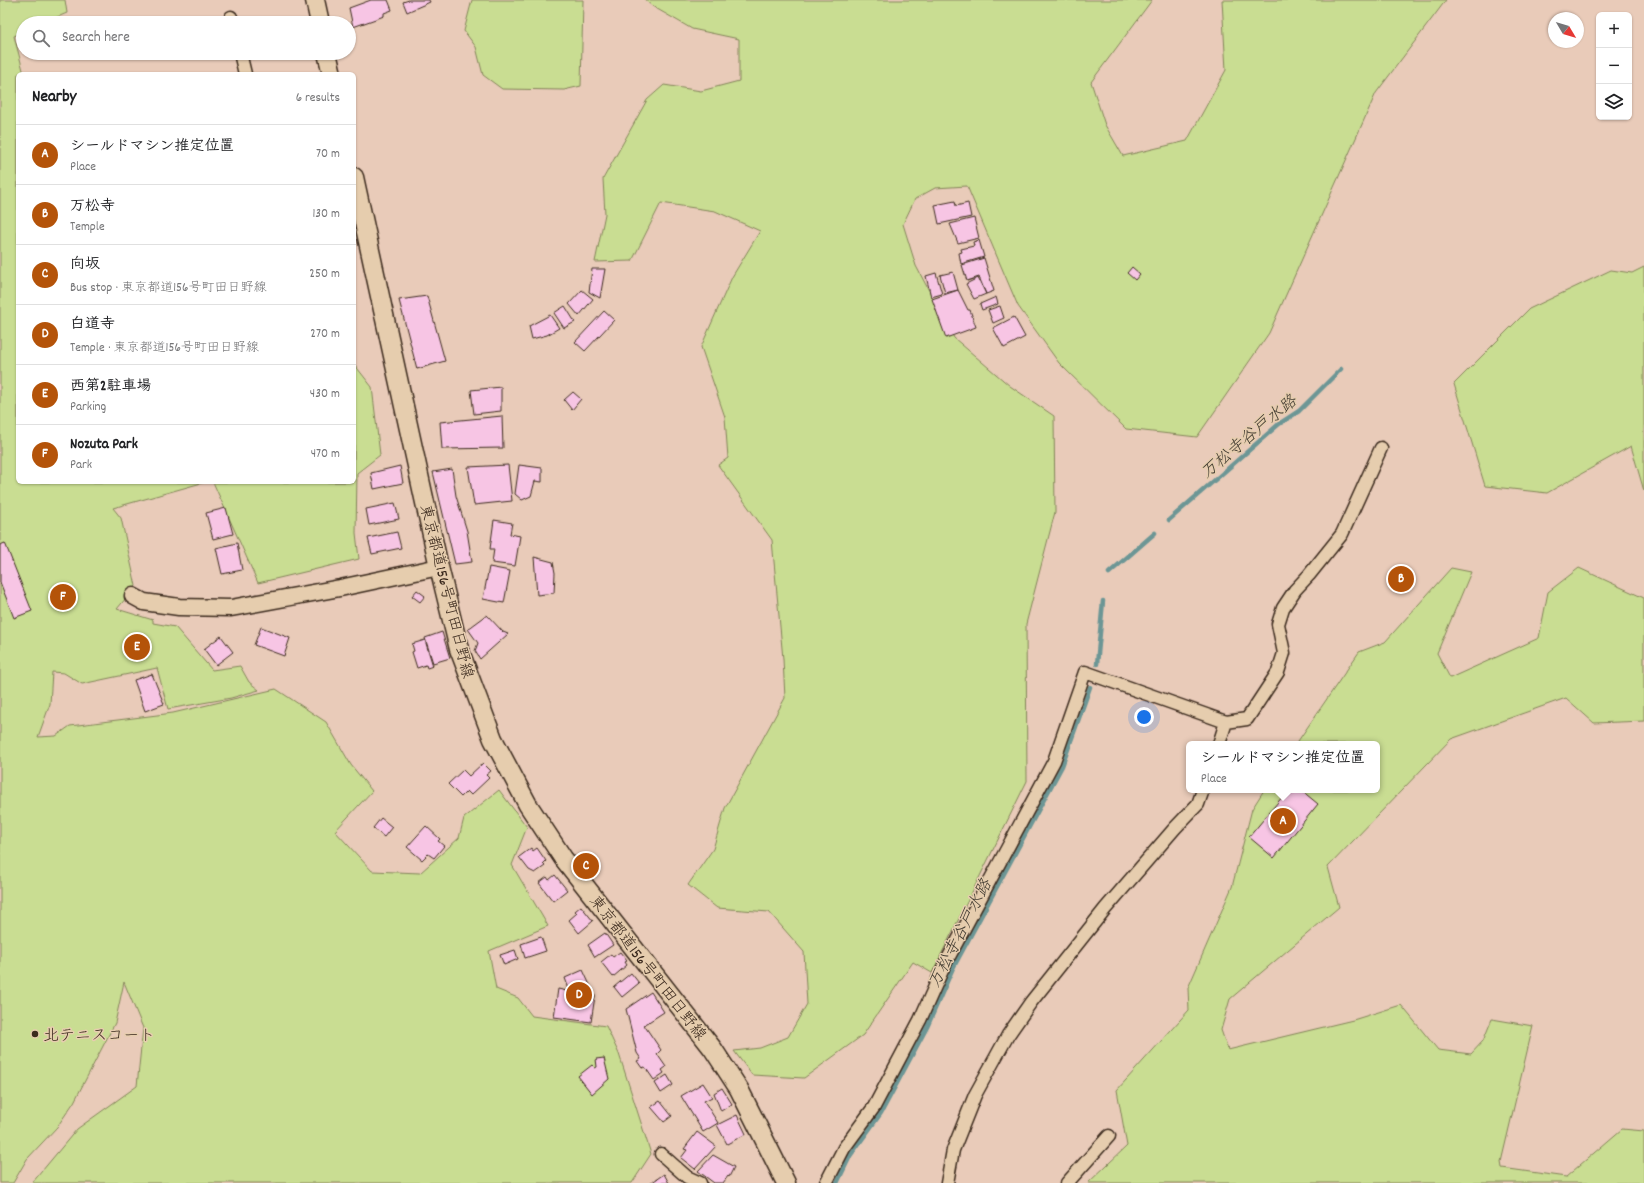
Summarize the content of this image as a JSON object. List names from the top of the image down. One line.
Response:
{"streets":{"main road":["東京都道156号町田日野線"]},"water":["万松寺谷戸水路"],"places":["北テニスコート"],"north":"bottom right","page":{"map_buttons":["+","−"],"search":"Search here","heading":["Nearby","6 results"],"list":[{"mark":"A","name":"シールドマシン推定位置","note":"Place","value":"70 m"},{"mark":"B","name":"万松寺","note":"Temple","value":"130 m"},{"mark":"C","name":"向坂","note":"Bus stop · 東京都道156号町田日野線","value":"250 m"},{"mark":"D","name":"白道寺","note":"Temple · 東京都道156号町田日野線","value":"270 m"},{"mark":"E","name":"西第2駐車場","note":"Parking","value":"430 m"},{"mark":"F","name":"Nozuta Park","note":"Park","value":"470 m"}],"pins":["B","F","E","A","C","D"],"popup":["シールドマシン推定位置","Place"]}}
